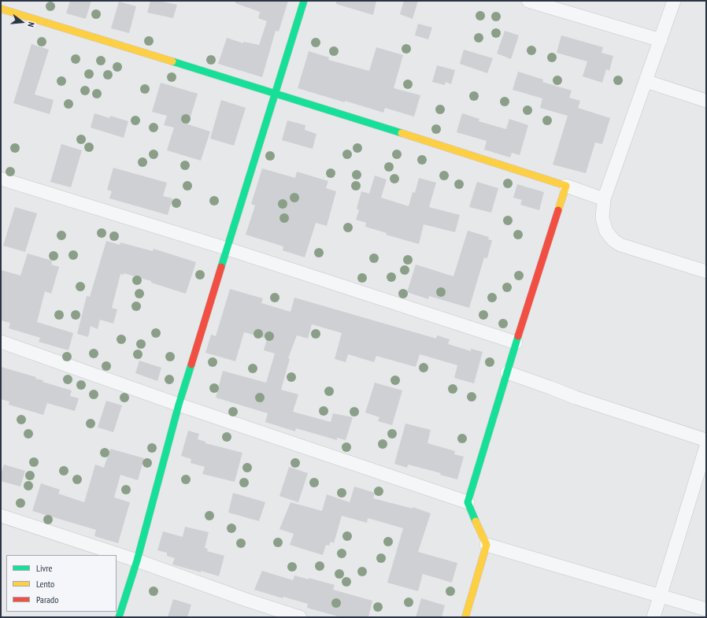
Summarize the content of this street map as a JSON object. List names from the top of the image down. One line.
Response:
{"legend":["Livre","Lento","Parado"],"north":"right"}
